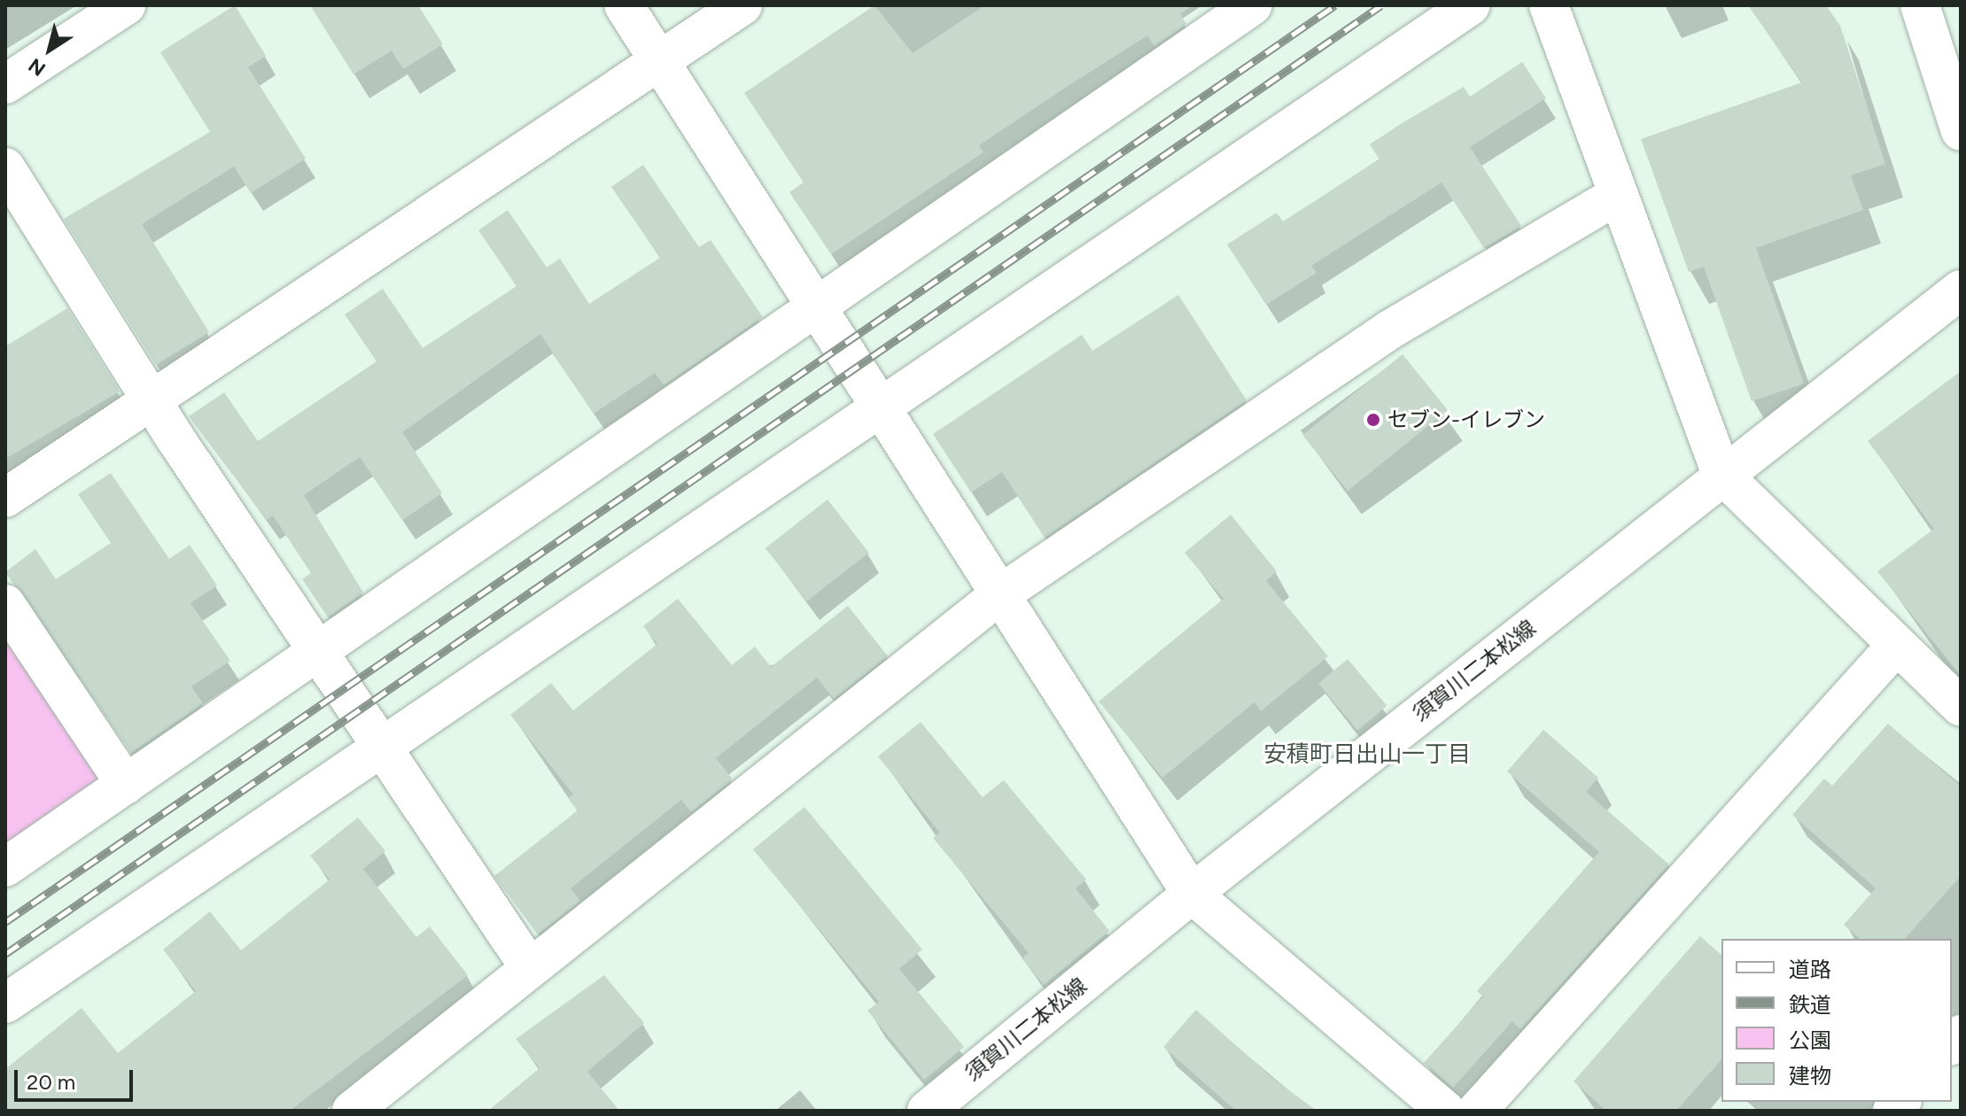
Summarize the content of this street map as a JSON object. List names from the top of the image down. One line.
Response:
{"streets":{"main road":["須賀川二本松線"]},"districts":["安積町日出山一丁目"],"places":["セブン-イレブン"],"legend":["道路","鉄道","公園","建物"],"scale_bar":"20 m","north":"bottom left"}
